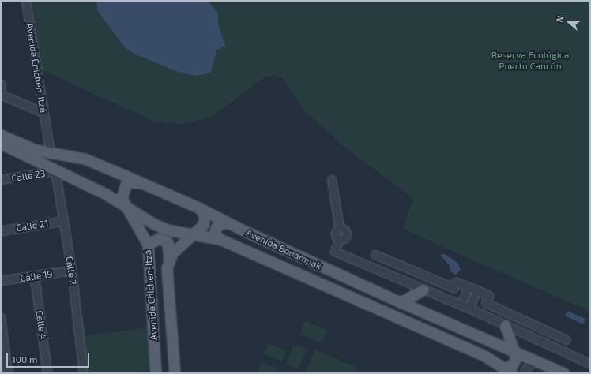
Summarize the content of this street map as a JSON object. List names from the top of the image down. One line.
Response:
{"streets":{"main road":["Avenida Chichen-Itzá","Avenida Bonampak"],"street":["Calle 23","Calle 21","Calle 2","Calle 19","Calle 4"]},"crossings":[["Avenida Chichen-Itzá","Avenida Bonampak"],["Calle 23","Avenida Bonampak"],["Calle 23","Calle 2"],["Calle 21","Calle 2"],["Avenida Bonampak","Calle 2"],["Calle 2","Calle 19"],["Calle 19","Calle 4"]],"parks":["Reserva Ecológica Puerto Cancún"],"scale_bar":"100 m","north":"left"}
